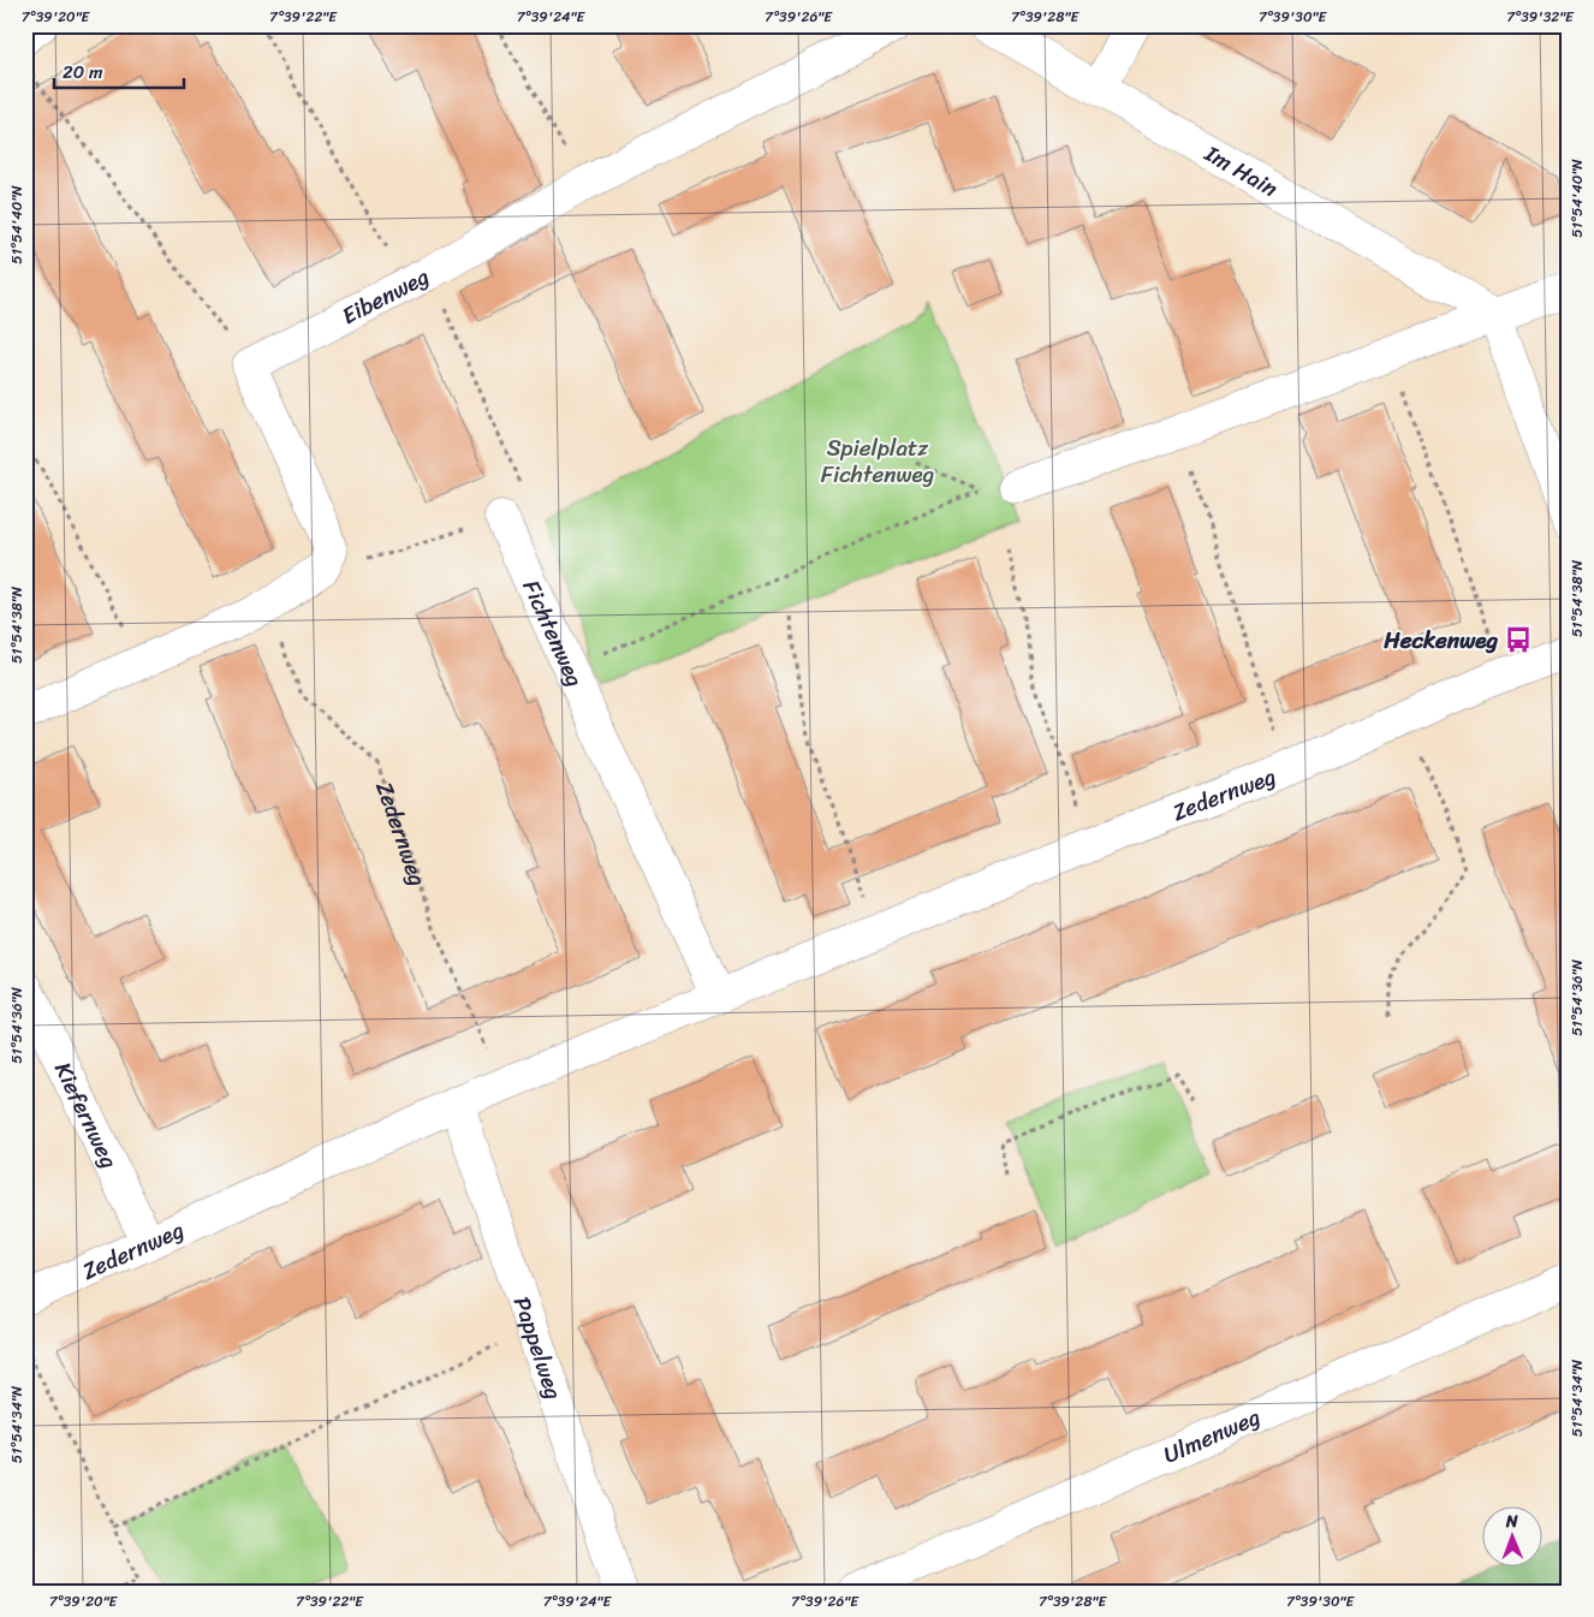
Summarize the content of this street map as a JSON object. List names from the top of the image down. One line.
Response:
{"streets":{"street":["Im Hain","Eibenweg","Fichtenweg","Zedernweg","Kiefernweg","Pappelweg","Ulmenweg"]},"crossings":[["Fichtenweg","Zedernweg"],["Zedernweg","Kiefernweg"],["Zedernweg","Pappelweg"]],"parks":["Spielplatz Fichtenweg"],"places":{"bus stop":["Heckenweg"]},"scale_bar":"20 m","north":"top","coordinates":["7°39'20\"E","7°39'22\"E","7°39'24\"E","7°39'26\"E","7°39'28\"E","7°39'30\"E","7°39'32\"E","51°54'40\"N","51°54'38\"N","51°54'36\"N","51°54'34\"N"]}
